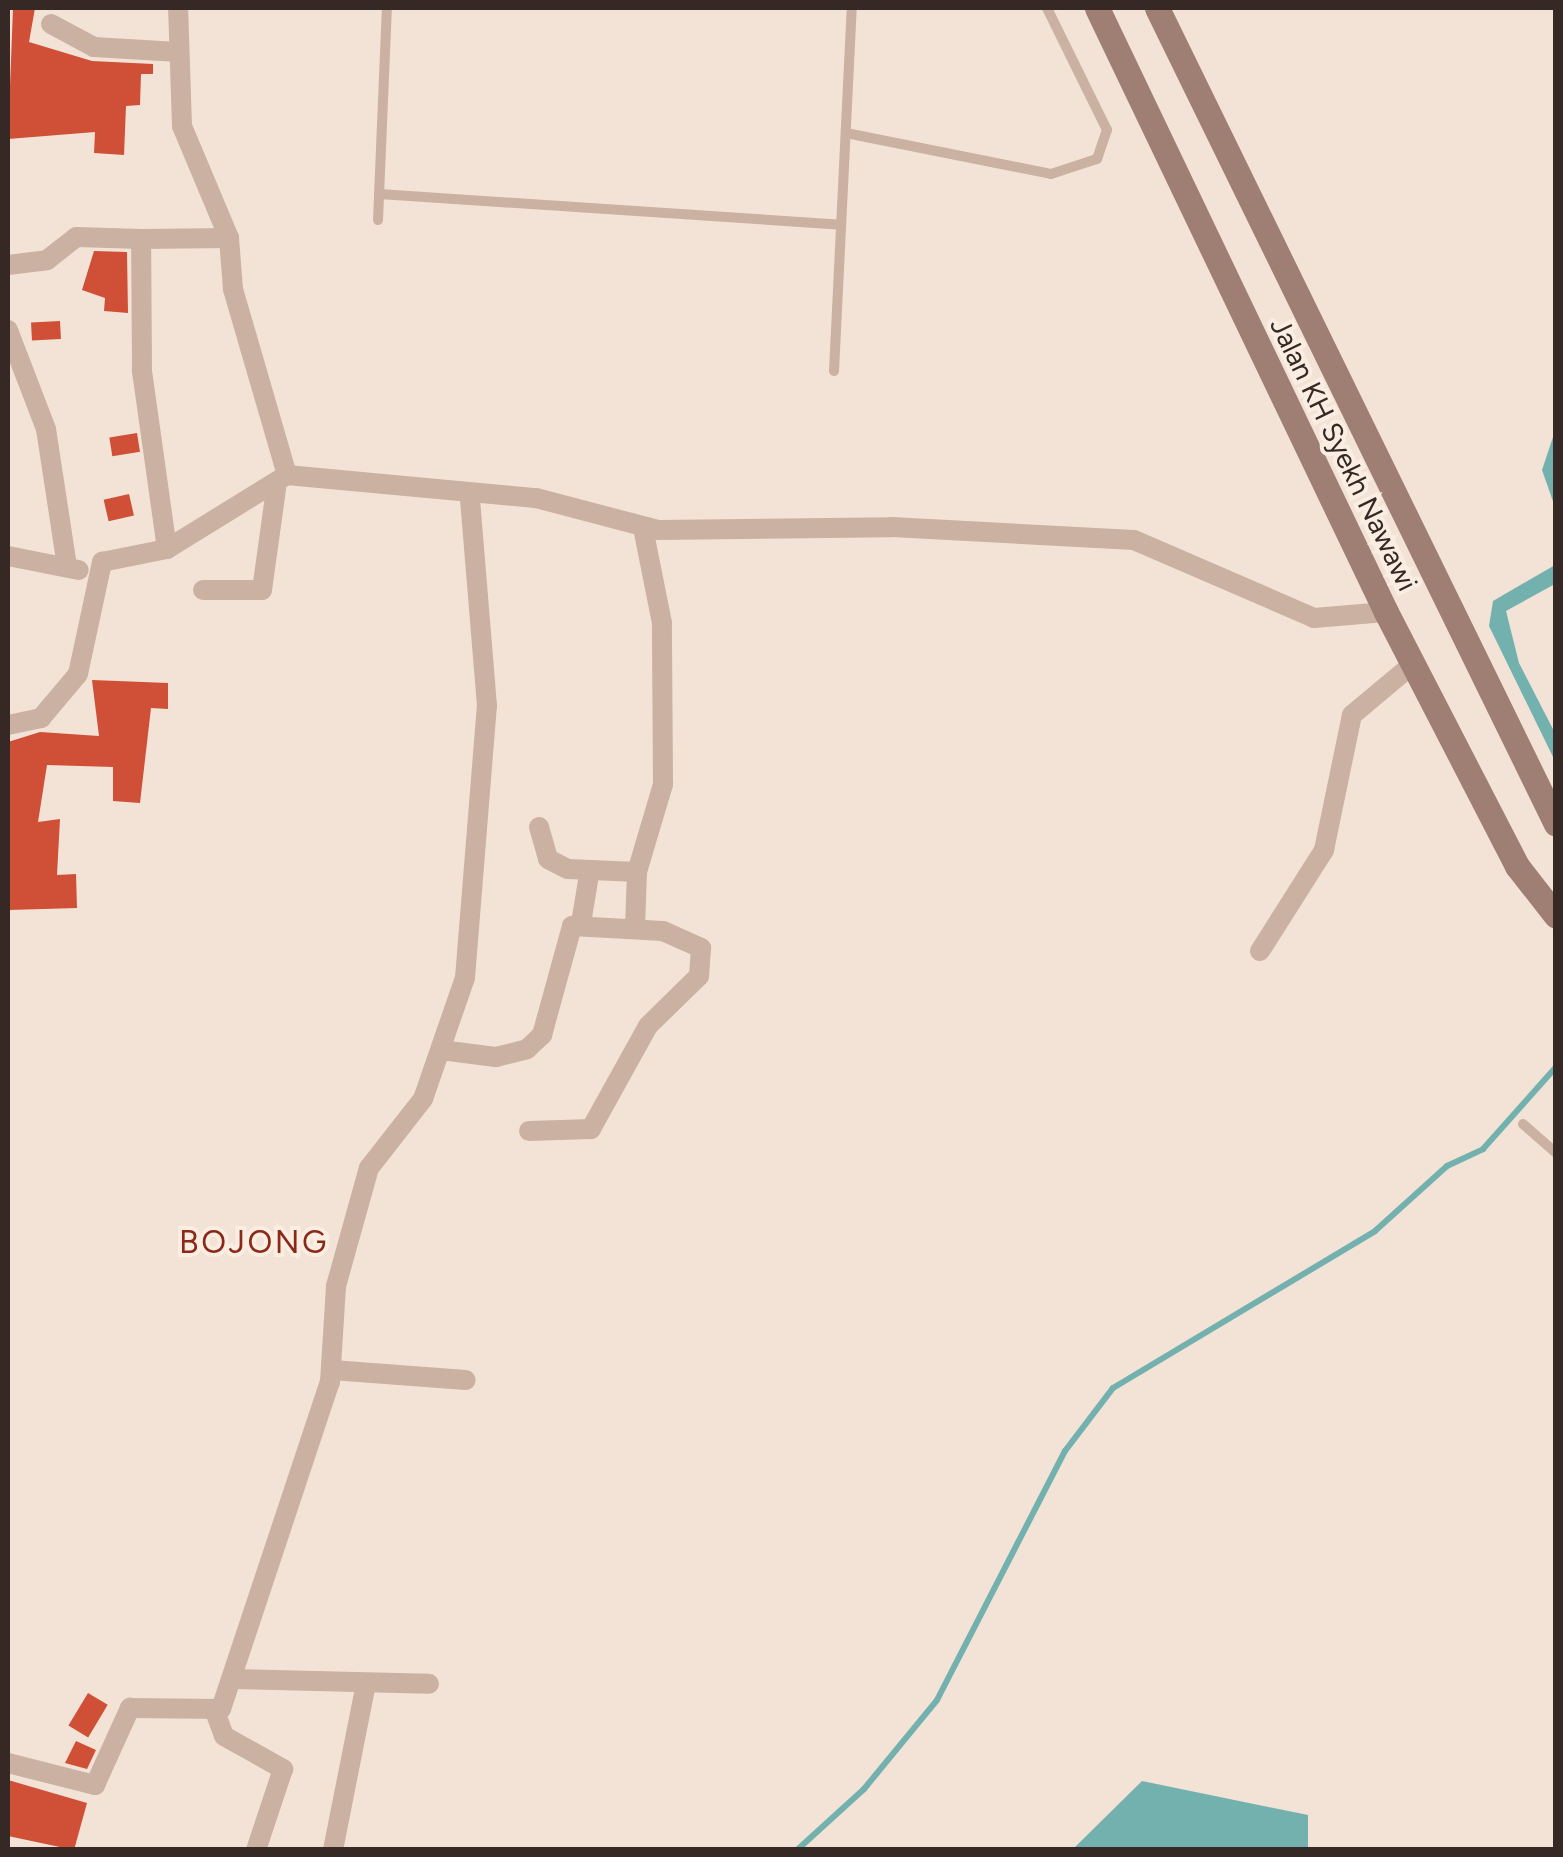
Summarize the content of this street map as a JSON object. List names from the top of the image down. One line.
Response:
{"streets":{"main road":["Jalan KH Syekh Nawawi"]},"districts":["BOJONG"]}
